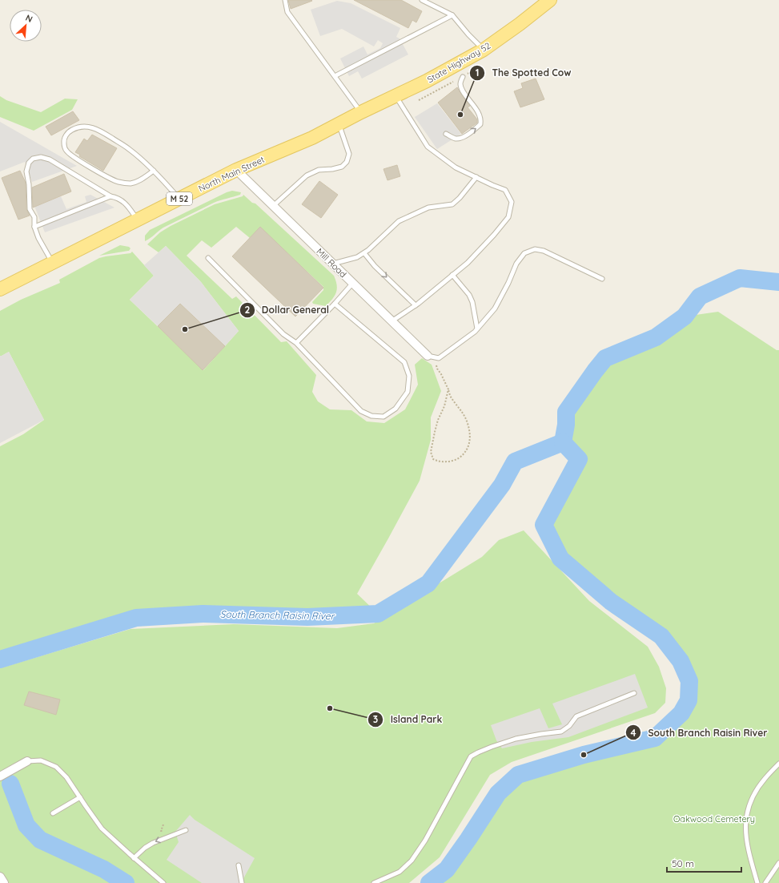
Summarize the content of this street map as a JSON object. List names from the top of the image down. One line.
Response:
{"streets":{"main road":["State Highway 52","North Main Street","M 52"],"street":["Mill Road"]},"crossings":[["State Highway 52","North Main Street"],["North Main Street","Mill Road"]],"water":["South Branch Raisin River"],"parks":["Oakwood Cemetery"],"places":["The Spotted Cow","Dollar General","Island Park","South Branch Raisin River"],"scale_bar":"50 m","north":"top right"}
